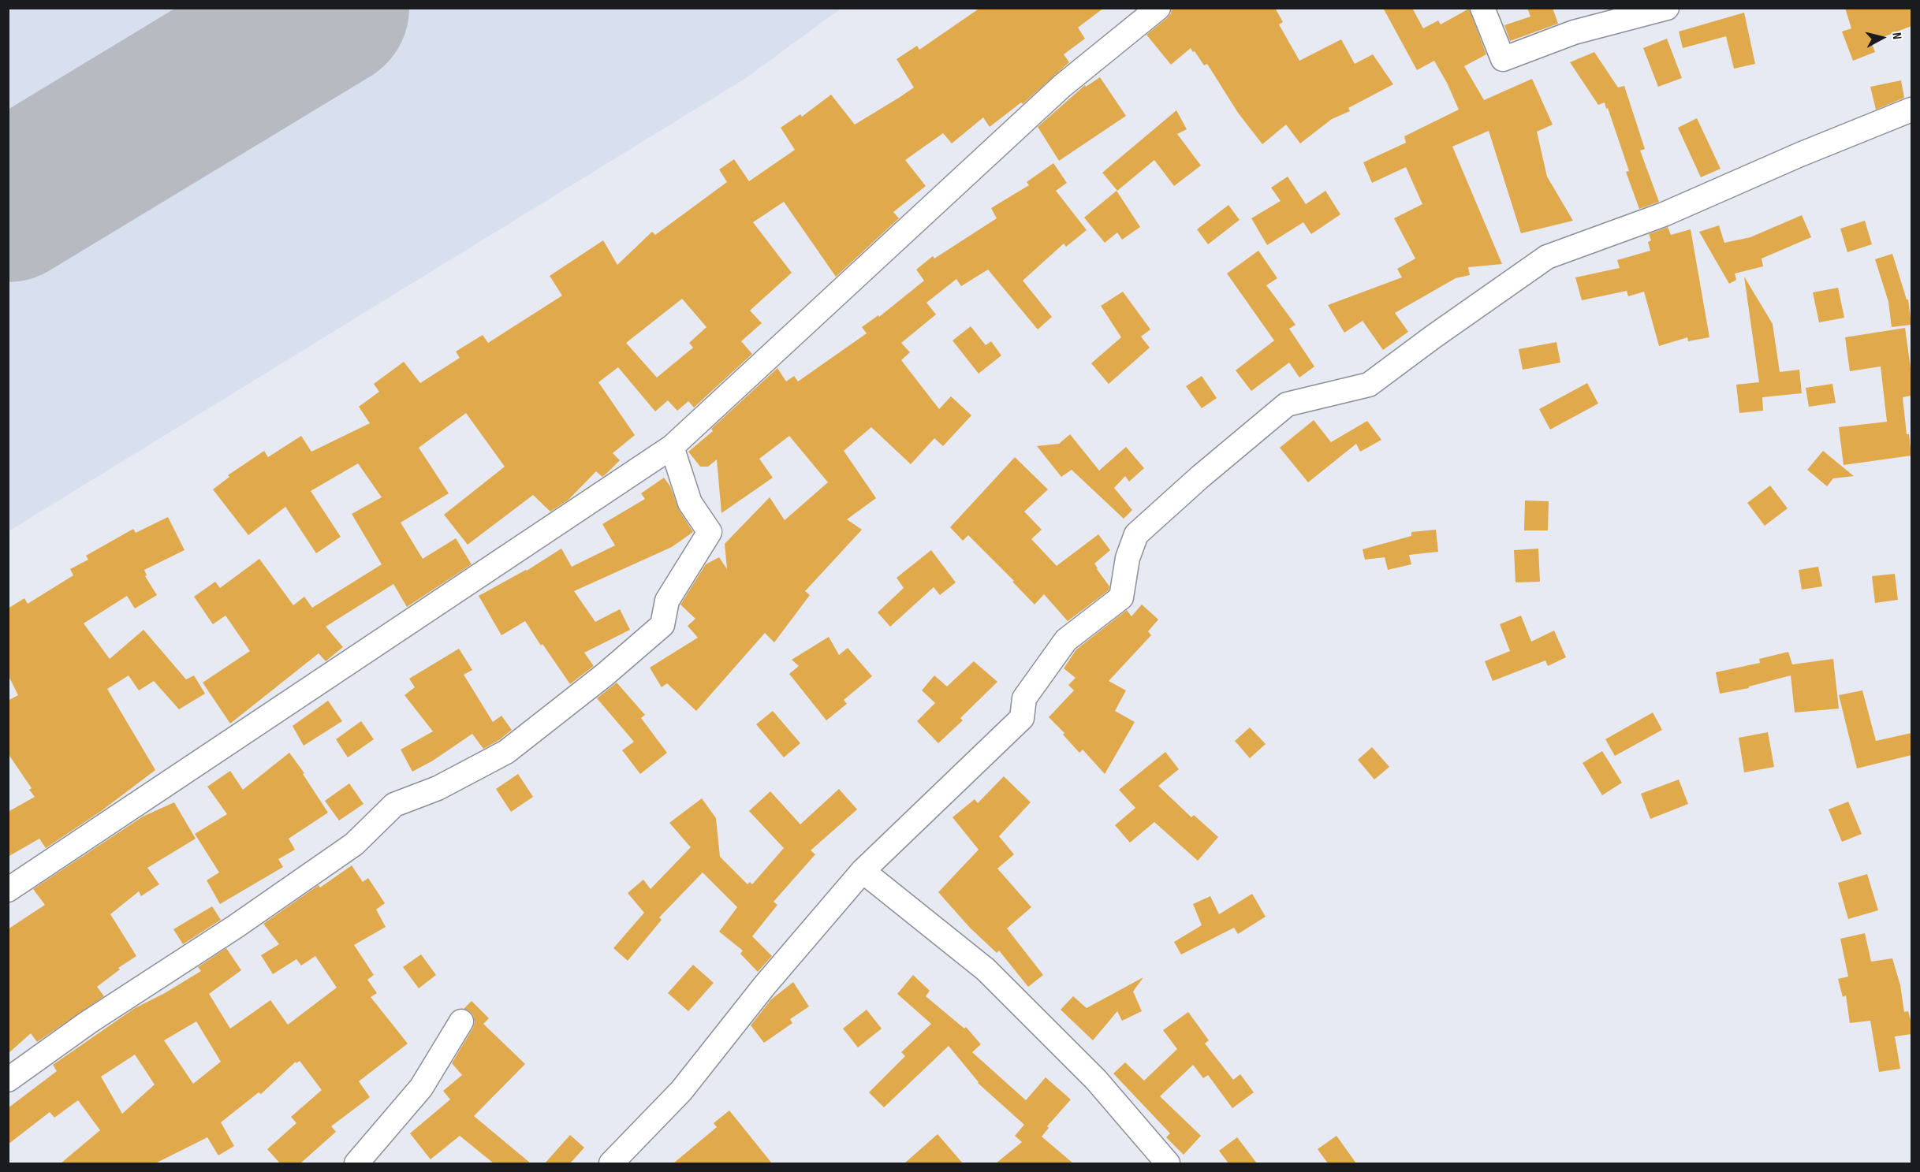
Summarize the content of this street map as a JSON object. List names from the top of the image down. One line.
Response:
{"north":"right"}
